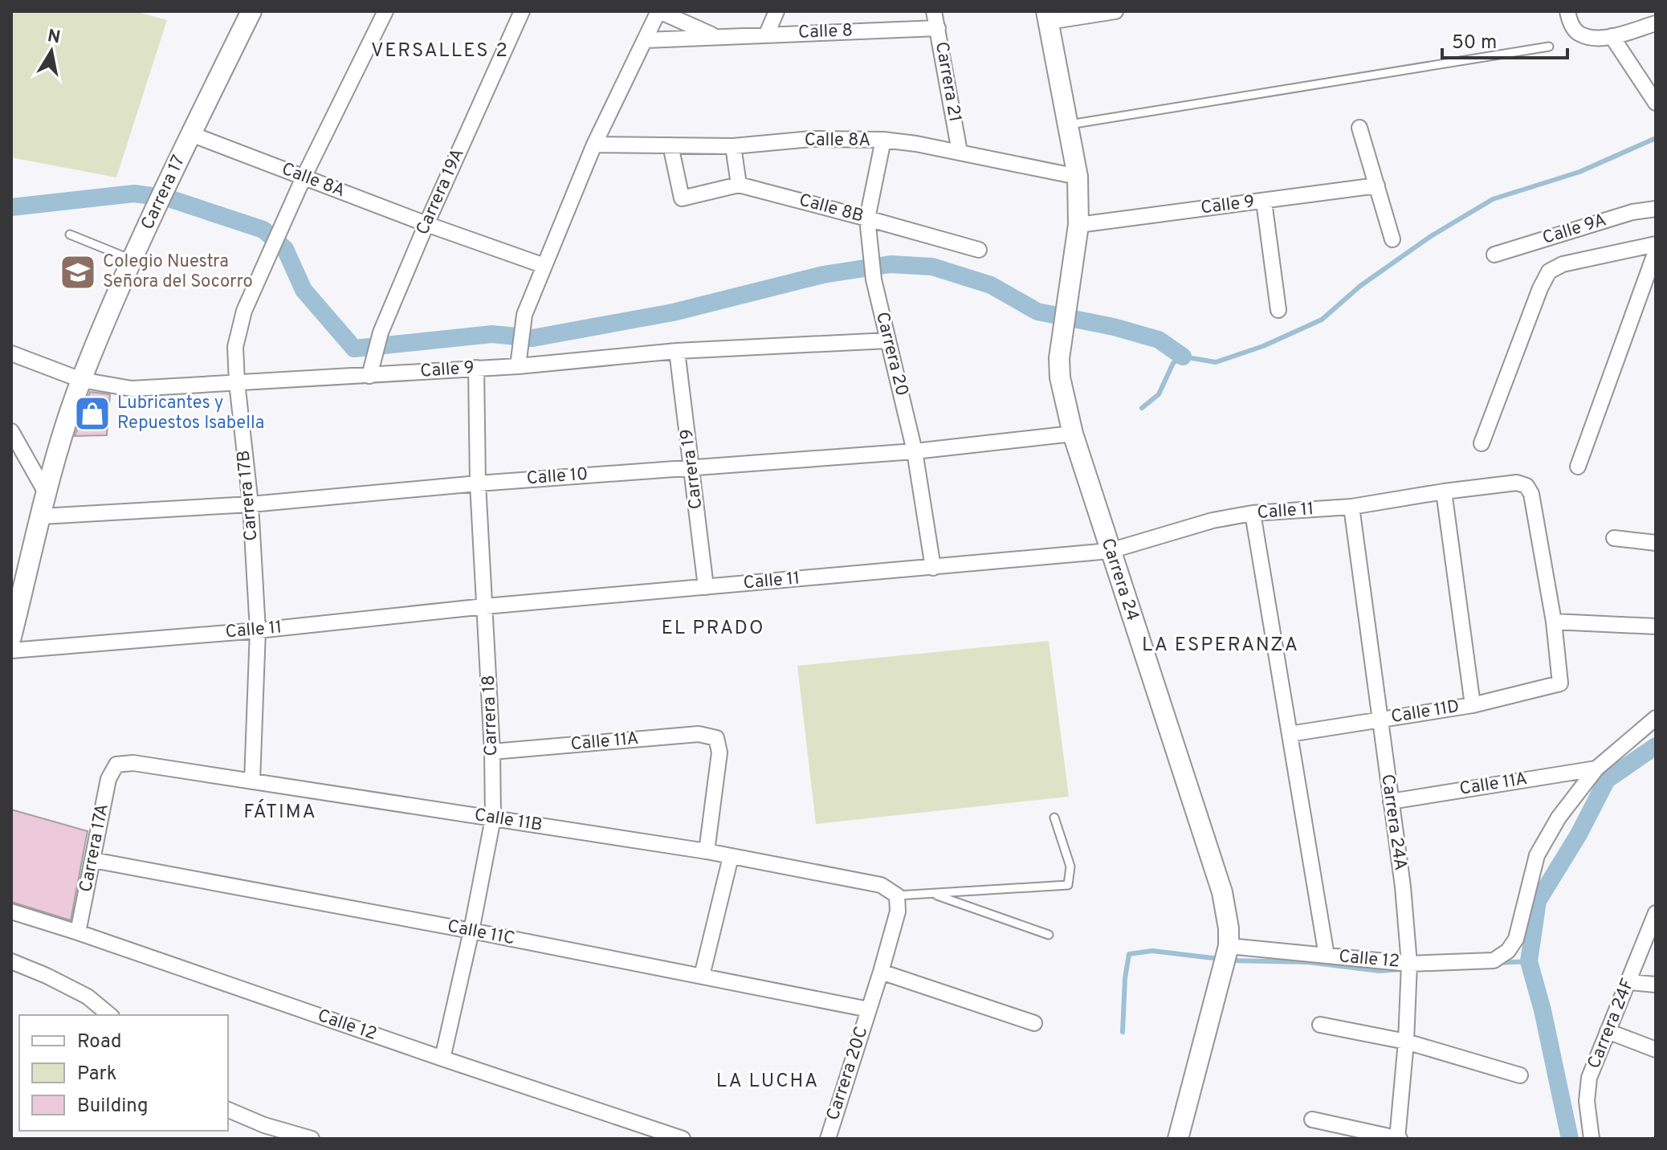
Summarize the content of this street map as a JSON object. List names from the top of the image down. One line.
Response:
{"streets":{"street":["Calle 8","Carrera 21","Calle 8A","Carrera 19A","Carrera 17","Calle 9","Calle 8B","Calle 9A","Carrera 20","Carrera 19","Calle 10","Carrera 17B","Calle 11","Carrera 24","Calle 11D","Carrera 18","Calle 11A","Calle 11B","Carrera 24A","Carrera 17A","Calle 11C","Calle 12","Carrera 24F","Carrera 20C"]},"crossings":[["Calle 8","Carrera 21"],["Carrera 21","Calle 8A"],["Calle 8A","Carrera 19A"],["Calle 8A","Carrera 17"],["Calle 8A","Calle 8B"],["Calle 8A","Carrera 20"],["Calle 8A","Carrera 17B"],["Calle 8A","Carrera 24"],["Carrera 19A","Calle 9"],["Carrera 17","Calle 9"],["Carrera 17","Calle 10"],["Calle 9","Carrera 20"],["Calle 9","Carrera 19"],["Calle 9","Carrera 17B"],["Calle 9","Carrera 24"],["Calle 9","Carrera 18"],["Calle 8B","Carrera 20"],["Carrera 20","Calle 10"],["Carrera 20","Calle 11"],["Carrera 19","Calle 10"],["Carrera 19","Calle 11"],["Calle 10","Carrera 17B"],["Calle 10","Carrera 24"],["Calle 10","Carrera 18"],["Carrera 17B","Calle 11"],["Carrera 17B","Calle 11B"],["Calle 11","Carrera 24"],["Calle 11","Calle 11D"],["Calle 11","Carrera 18"],["Calle 11","Carrera 24A"],["Carrera 24","Calle 12"],["Calle 11D","Carrera 24A"],["Carrera 18","Calle 11A"],["Carrera 18","Calle 11B"],["Carrera 18","Calle 11C"],["Carrera 18","Calle 12"],["Calle 11A","Calle 11B"],["Calle 11A","Carrera 24A"],["Calle 11A","Calle 12"],["Calle 11B","Carrera 17A"],["Calle 11B","Carrera 20C"],["Carrera 24A","Calle 12"],["Carrera 17A","Calle 11C"],["Carrera 17A","Calle 12"],["Calle 11C","Carrera 20C"]],"districts":["VERSALLES 2","EL PRADO","LA ESPERANZA","FÁTIMA","LA LUCHA"],"places":{"school or university":["Colegio Nuestra Señora del Socorro"],"shop":["Lubricantes y Repuestos Isabella"]},"legend":["Road","Park","Building"],"scale_bar":"50 m","north":"top"}
